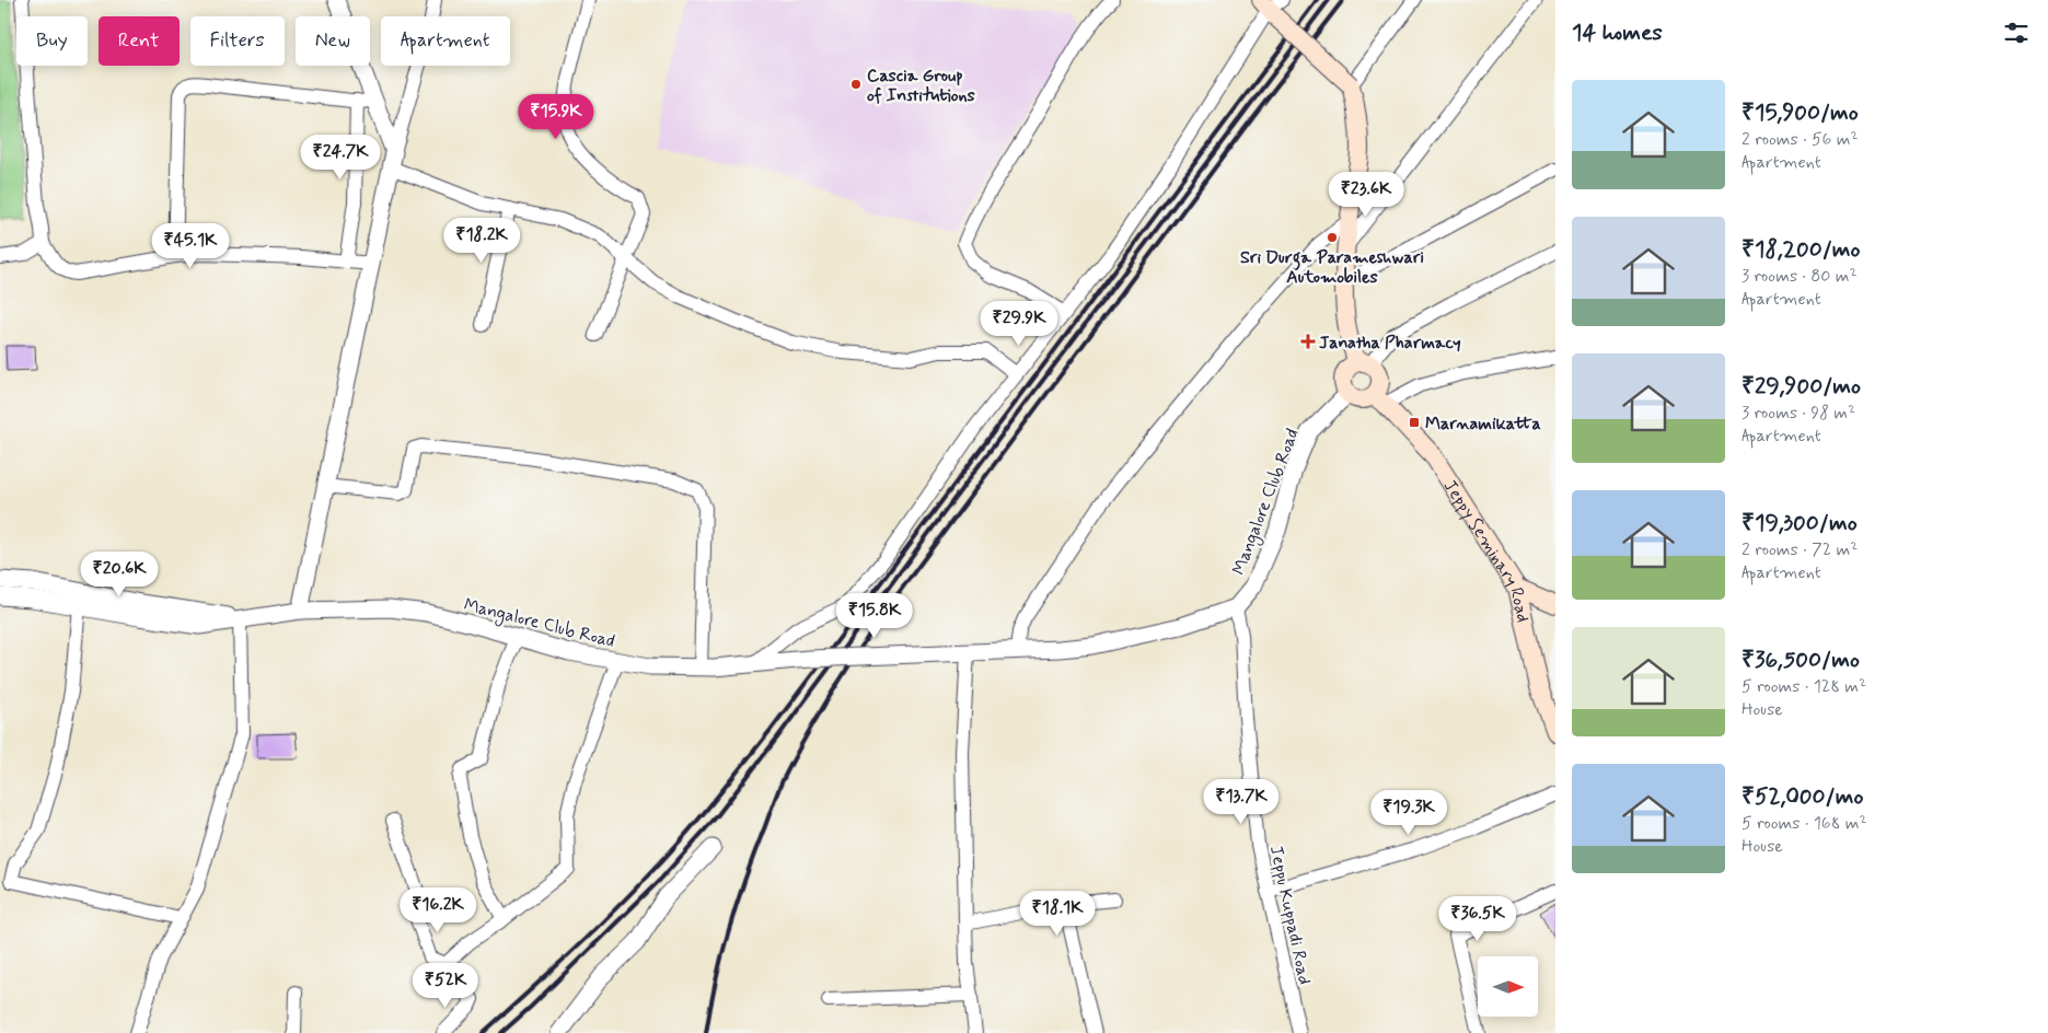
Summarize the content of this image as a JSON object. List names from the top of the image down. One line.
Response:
{"streets":{"main road":["Jeppy Seminary Road"],"street":["Mangalore Club Road","Jeppu Kuppadi Road"]},"crossings":[["Mangalore Club Road","Jeppy Seminary Road"],["Mangalore Club Road","Jeppu Kuppadi Road"]],"places":{"other":["Cascia Group of Institutions","Sri Durga Parameshwari Automobiles"],"health":["Janatha Pharmacy"],"transit":["Marnamikatta"]},"north":"right","page":{"heading":"14 homes","chip":["Buy","Rent","Filters","New","Apartment"],"list":[{"name":"₹15,900/mo","note":"2 rooms · 56 m² · Apartment"},{"name":"₹18,200/mo","note":"3 rooms · 80 m² · Apartment"},{"name":"₹29,900/mo","note":"3 rooms · 98 m² · Apartment"},{"name":"₹19,300/mo","note":"2 rooms · 72 m² · Apartment"},{"name":"₹36,500/mo","note":"5 rooms · 128 m² · House"},{"name":"₹52,000/mo","note":"5 rooms · 168 m² · House"}],"price":["₹15.9K","₹24.7K","₹23.6K","₹18.2K","₹45.1K","₹29.9K","₹20.6K","₹15.8K","₹13.7K","₹19.3K","₹16.2K","₹18.1K","₹36.5K","₹52K"]}}
